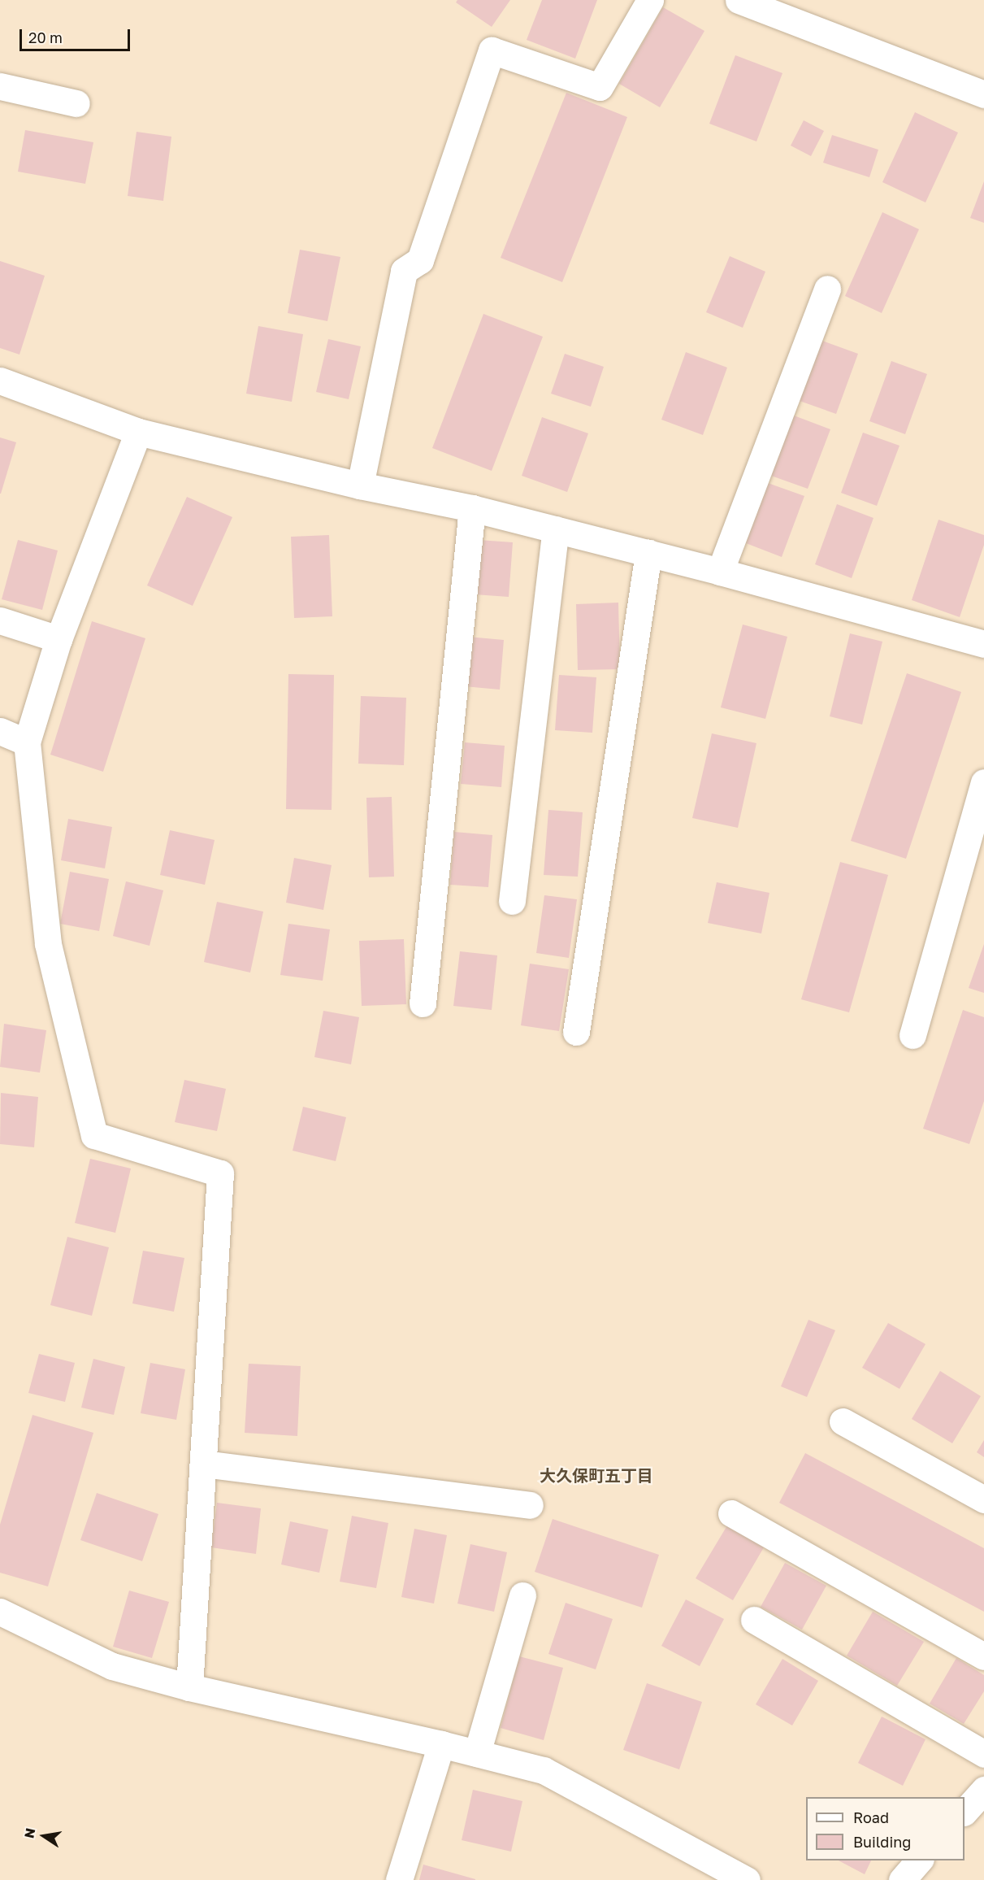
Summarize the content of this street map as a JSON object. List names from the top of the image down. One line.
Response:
{"districts":["大久保町五丁目"],"legend":["Road","Building"],"scale_bar":"20 m","north":"left"}
